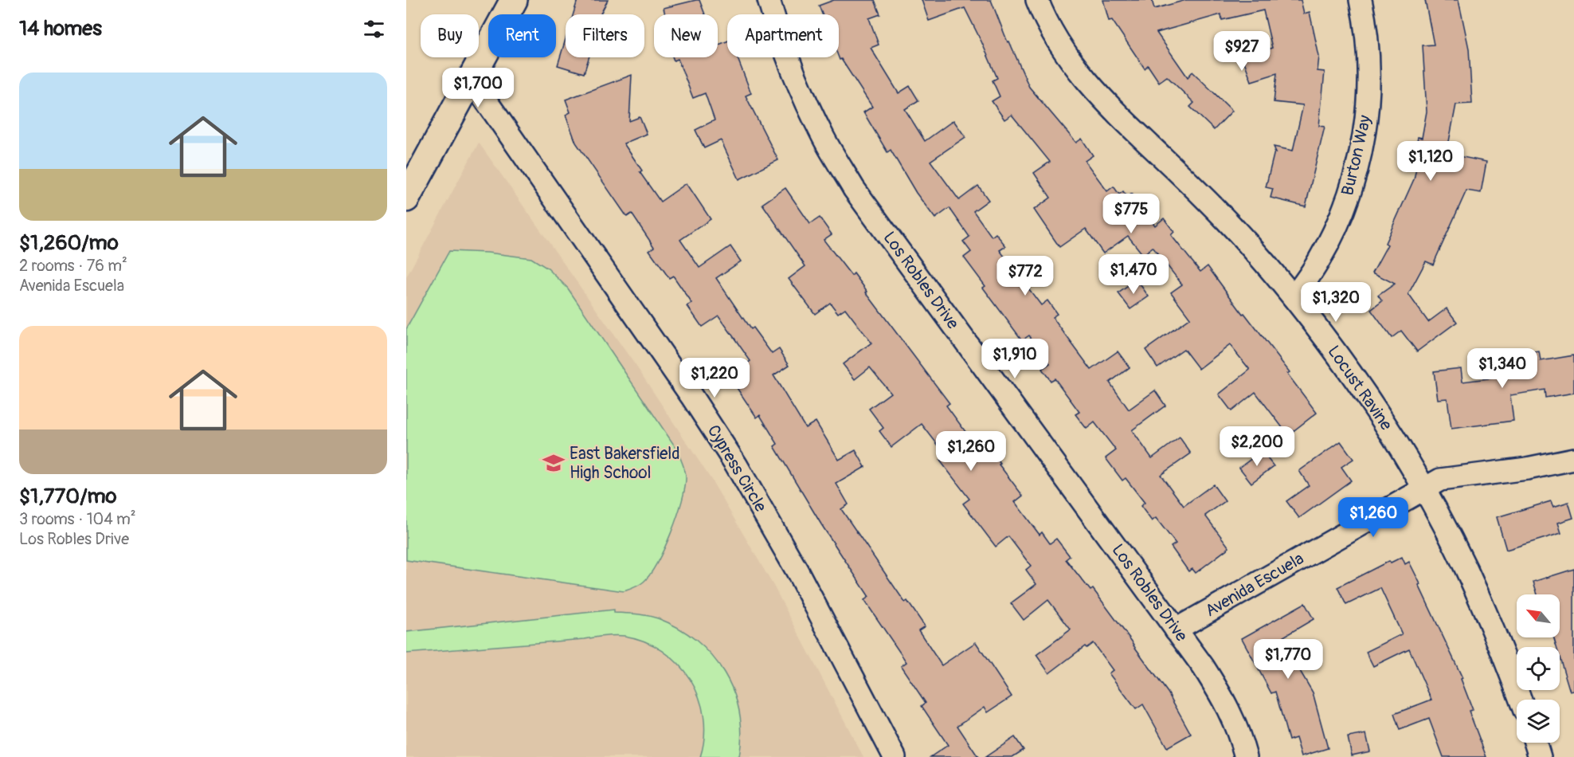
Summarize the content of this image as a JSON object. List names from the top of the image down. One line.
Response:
{"streets":{"street":["Burton Way","Los Robles Drive","Locust Ravine","Cypress Circle","Avenida Escuela"]},"crossings":[["Burton Way","Locust Ravine"],["Los Robles Drive","Avenida Escuela"],["Locust Ravine","Avenida Escuela"]],"places":{"school or university":["East Bakersfield High School"]},"north":"top left","page":{"heading":"14 homes","chip":["Buy","Rent","Filters","New","Apartment"],"price":["$927","$1,700","$1,120","$775","$1,470","$772","$1,320","$1,910","$1,340","$1,220","$2,200","$1,260","$1,260","$1,770"],"list":[{"name":"$1,260/mo","note":"2 rooms · 76 m² · Avenida Escuela"},{"name":"$1,770/mo","note":"3 rooms · 104 m² · Los Robles Drive"}]}}
